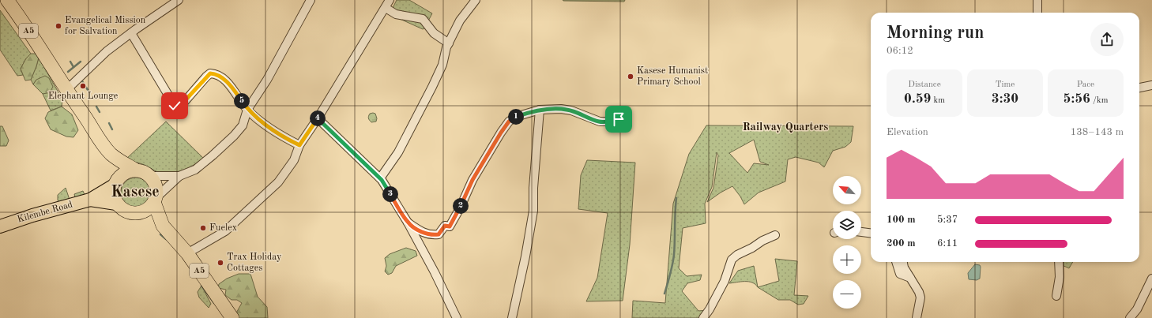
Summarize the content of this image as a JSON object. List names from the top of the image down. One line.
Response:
{"streets":{"highway":["A5","Kilembe Road"]},"crossings":[["A5","Kilembe Road"]],"districts":["Railway Quarters","Kasese"],"places":["Evangelical Mission for Salvation","Kasese Humanist Primary School","Elephant Lounge","Fuelex","Trax Holiday Cottages"],"north":"top left","page":{"heading":["Morning run","06:12"],"stats":[["Distance","0.59 km"],["Time","3:30"],["Pace","5:56 /km"]],"pins":["5","1","4","3","2"],"chart":["Elevation","138–143 m"],"map_buttons":["+","−"],"list":[{"name":"100 m","note":"5:37"},{"name":"200 m","note":"6:11"}]}}
